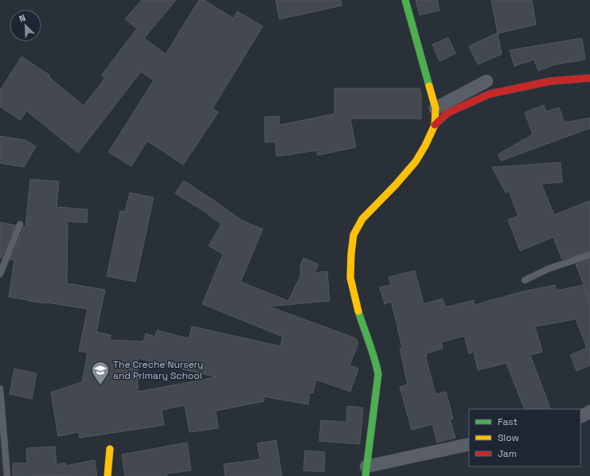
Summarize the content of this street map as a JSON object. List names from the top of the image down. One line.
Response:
{"places":{"school or university":["The Creche Nursery and Primary School"]},"legend":["Fast","Slow","Jam"],"north":"top left"}
